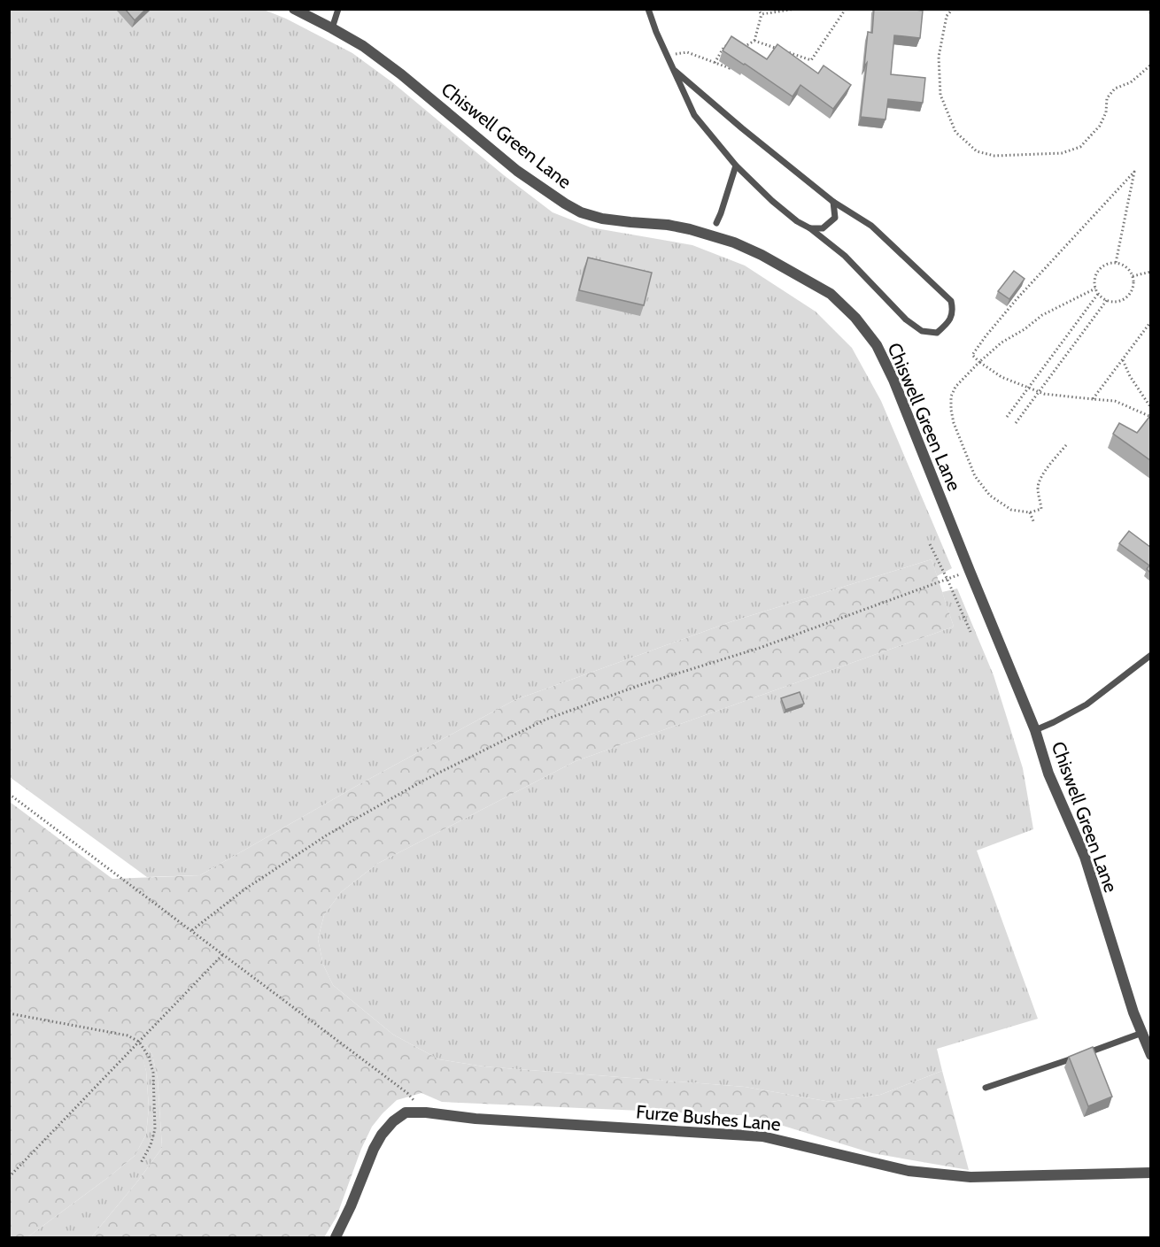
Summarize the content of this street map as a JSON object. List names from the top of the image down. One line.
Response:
{"streets":{"street":["Chiswell Green Lane","Furze Bushes Lane"]}}
